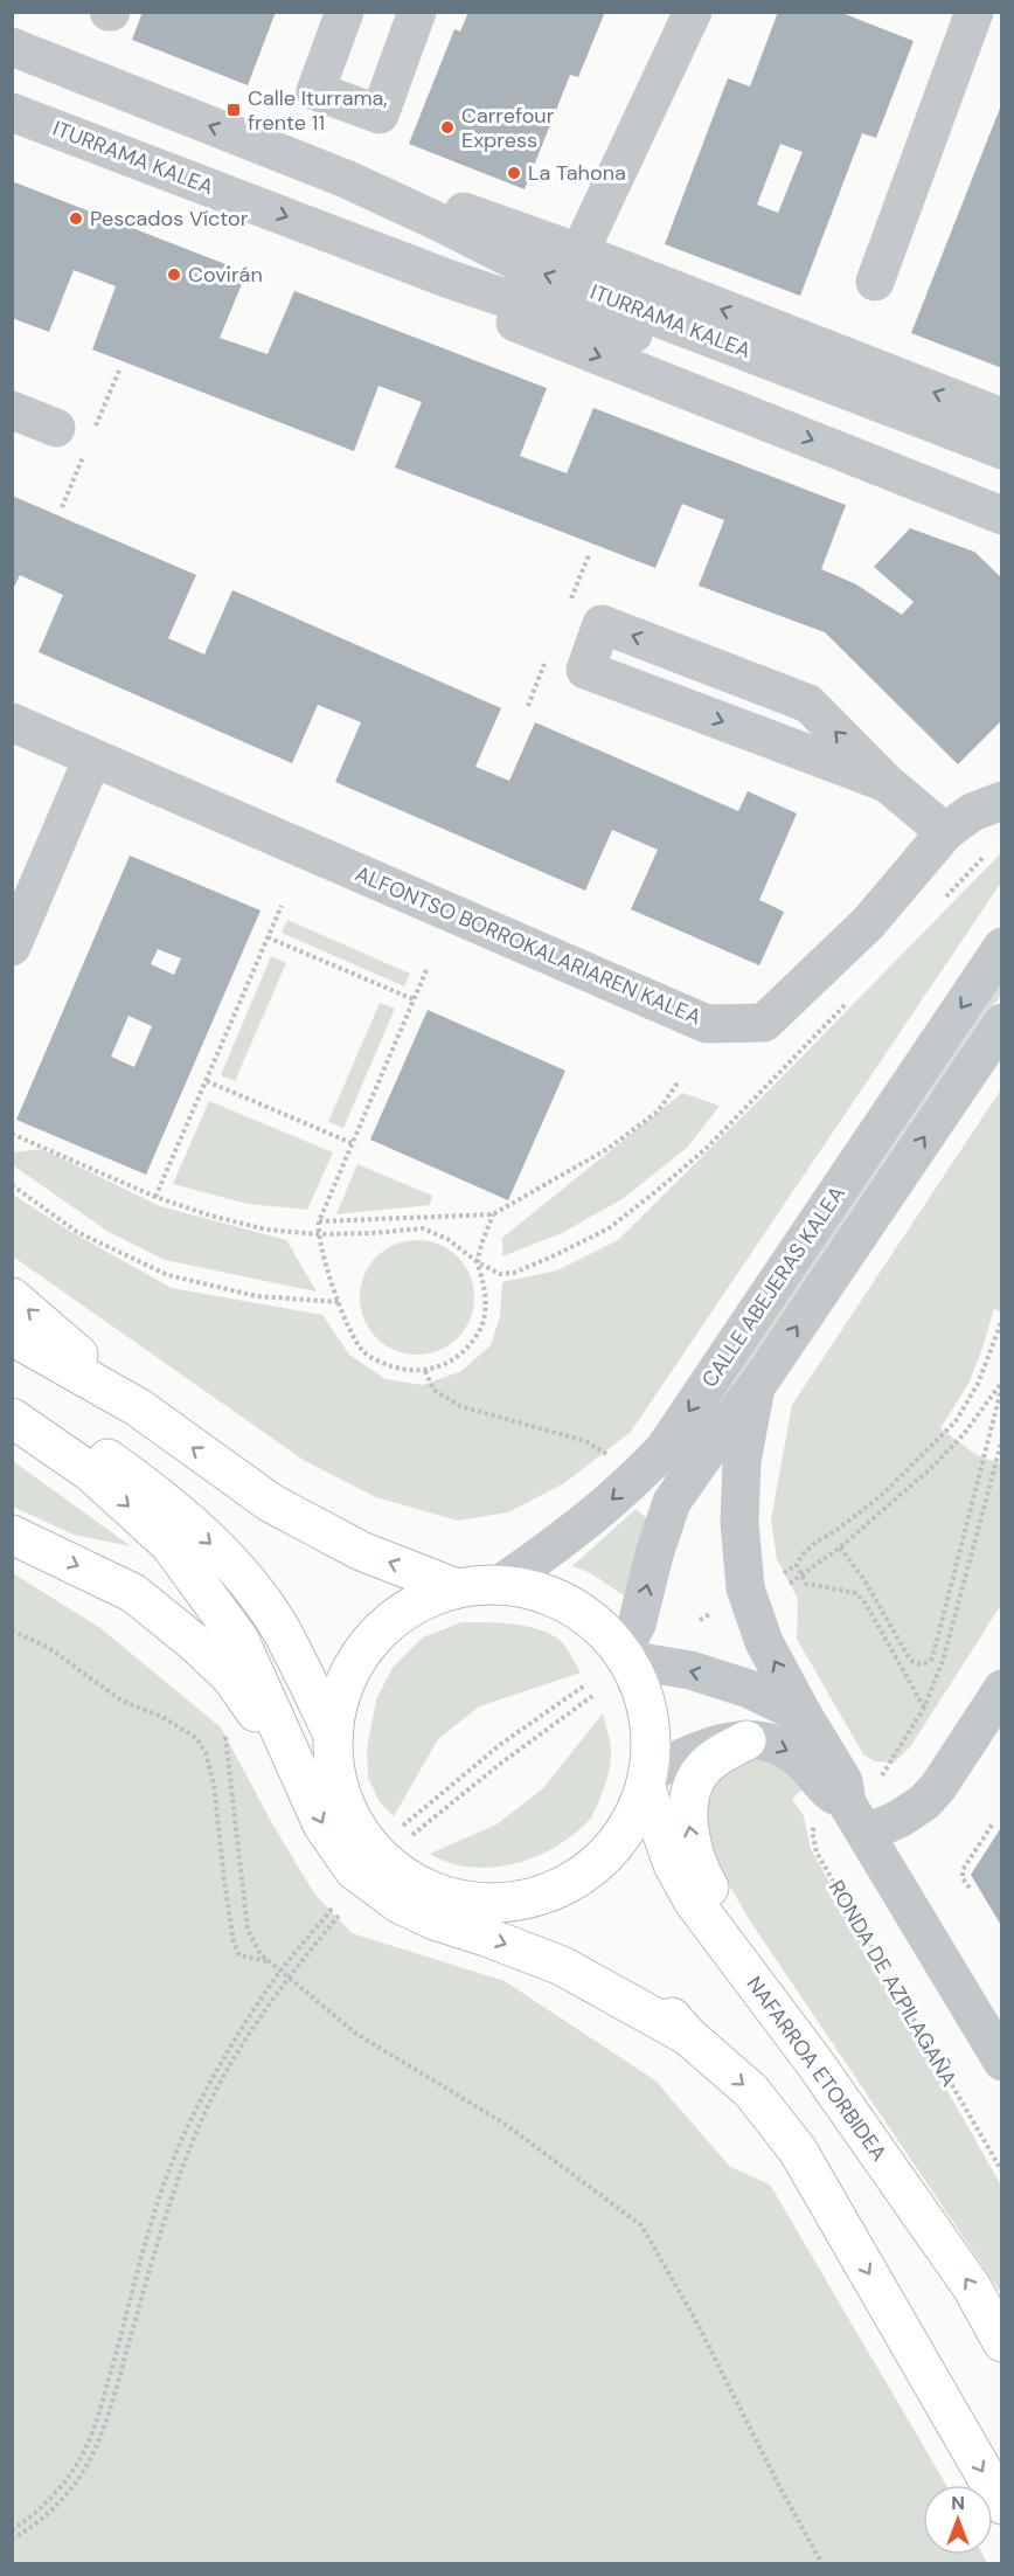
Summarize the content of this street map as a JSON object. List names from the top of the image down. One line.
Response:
{"streets":{"main road":["NAFARROA ETORBIDEA"],"street":["ITURRAMA KALEA","ALFONTSO BORROKALARIAREN KALEA","CALLE ABEJERAS KALEA"],"path":["RONDA DE AZPILAGAÑA"]},"places":{"transit":["Calle Iturrama, frente 11"],"other":["Carrefour Express","La Tahona","Pescados Víctor","Covirán"]},"north":"top"}
